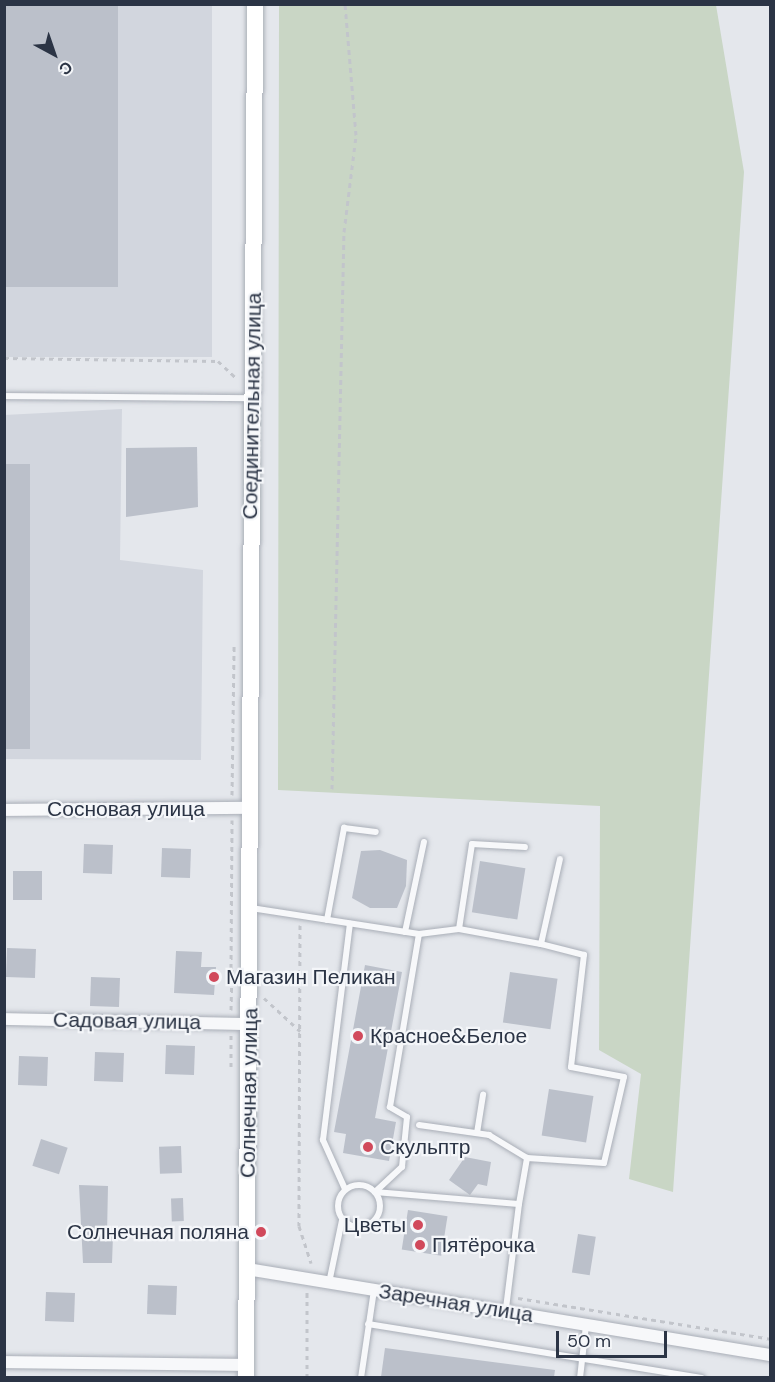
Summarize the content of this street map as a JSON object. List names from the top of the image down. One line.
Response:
{"streets":{"street":["Соединительная улица","Сосновая улица","Садовая улица","Солнечная улица","Заречная улица"]},"crossings":[["Соединительная улица","Сосновая улица"],["Соединительная улица","Солнечная улица"],["Сосновая улица","Солнечная улица"],["Садовая улица","Солнечная улица"],["Солнечная улица","Заречная улица"]],"places":["Магазин Пеликан","Красное&Белое","Скульптр","Цветы","Солнечная поляна","Пятёрочка"],"scale_bar":"50 m","north":"bottom right"}
